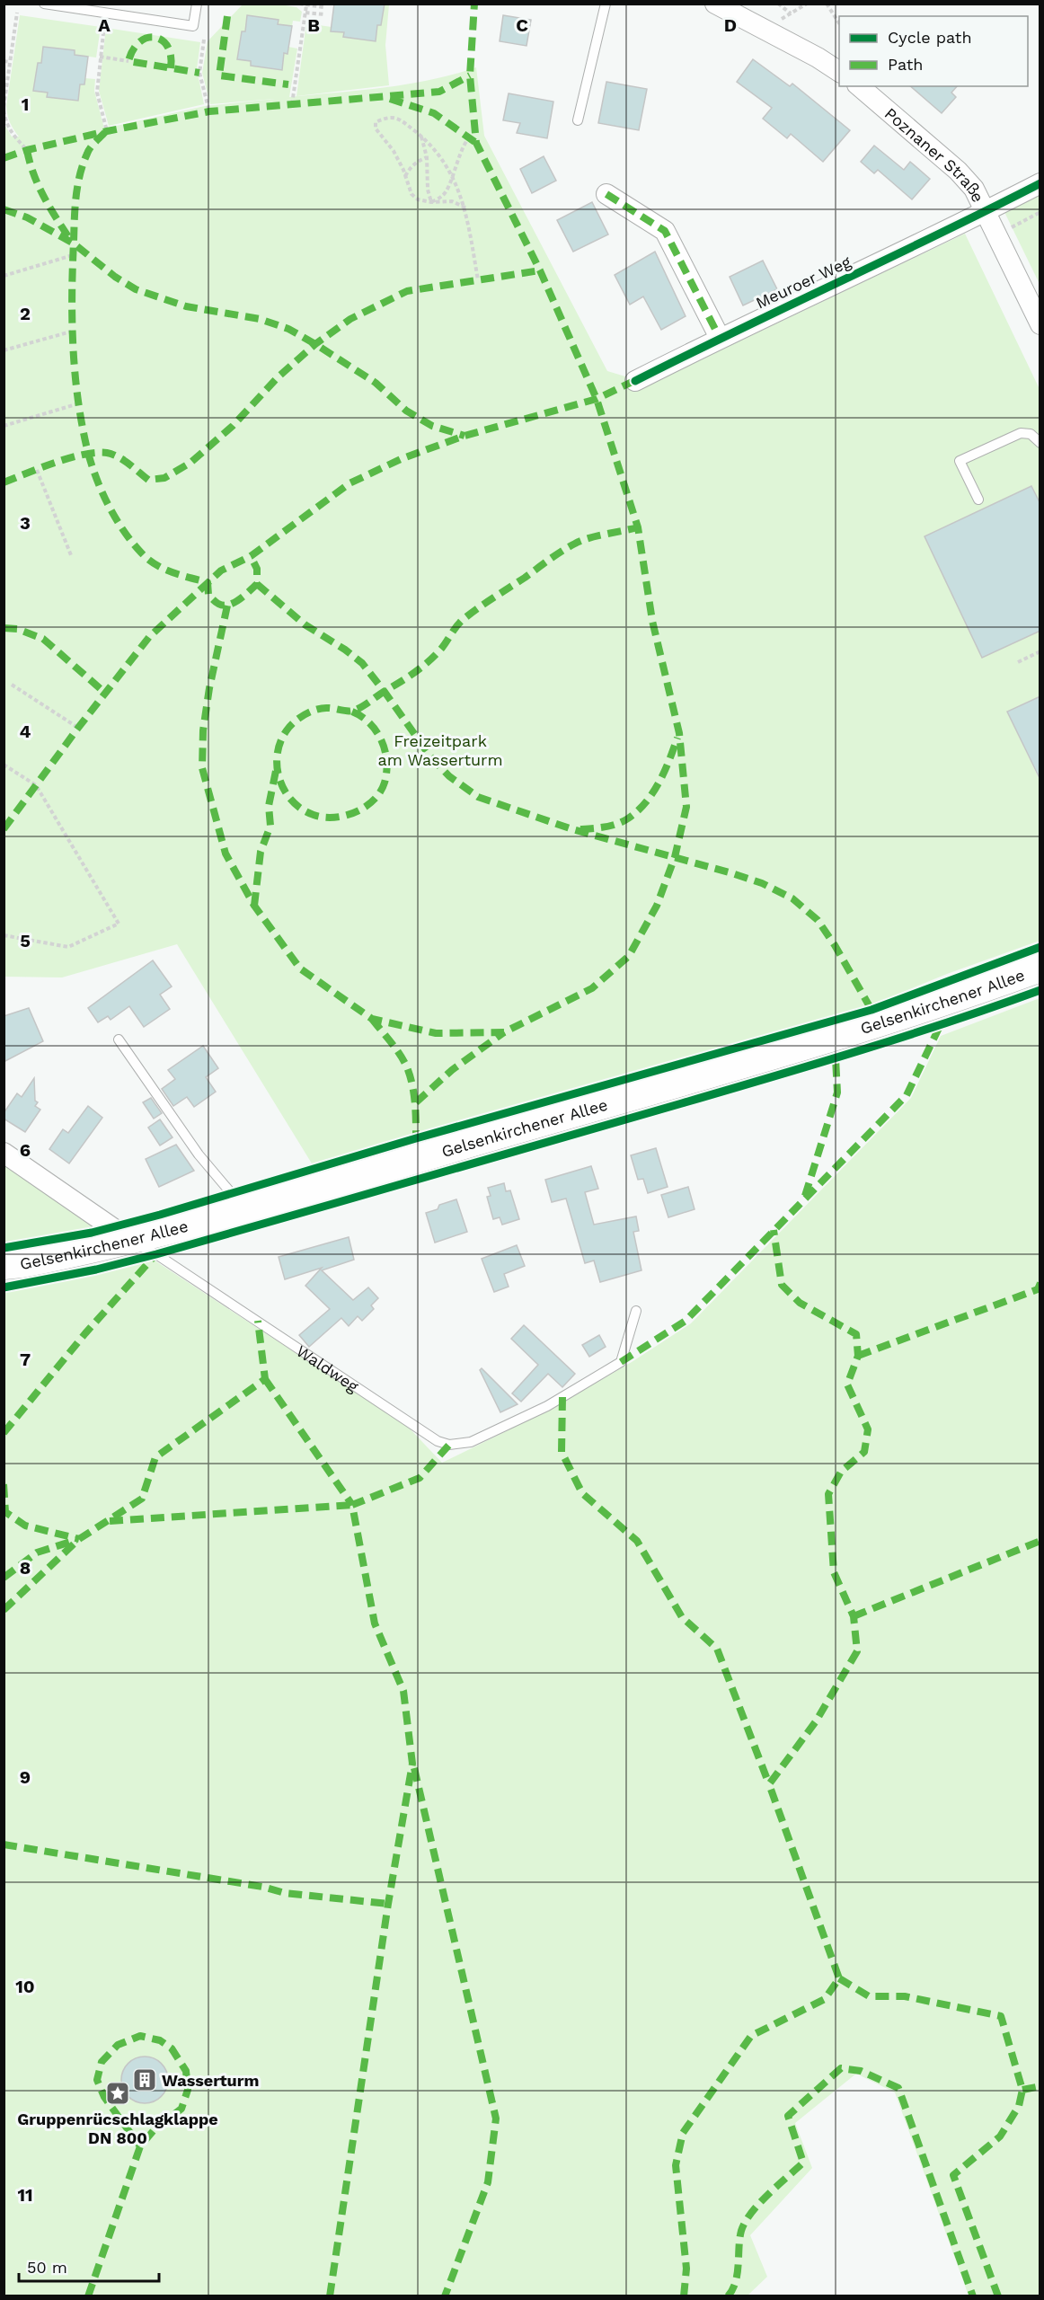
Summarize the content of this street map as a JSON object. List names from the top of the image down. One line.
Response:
{"streets":{"main road":["Gelsenkirchener Allee"],"street":["Poznaner Straße","Meuroer Weg","Waldweg"]},"crossings":[["Poznaner Straße","Meuroer Weg"],["Gelsenkirchener Allee","Waldweg"]],"parks":["Freizeitpark am Wasserturm"],"places":{"building":["Wasserturm"],"place":["Gruppenrücschlagklappe DN 800"]},"legend":["Cycle path","Path"],"scale_bar":"50 m","grid":{"columns":["A","B","C","D"],"rows":["1","2","3","4","5","6","7","8","9","10","11"]}}
